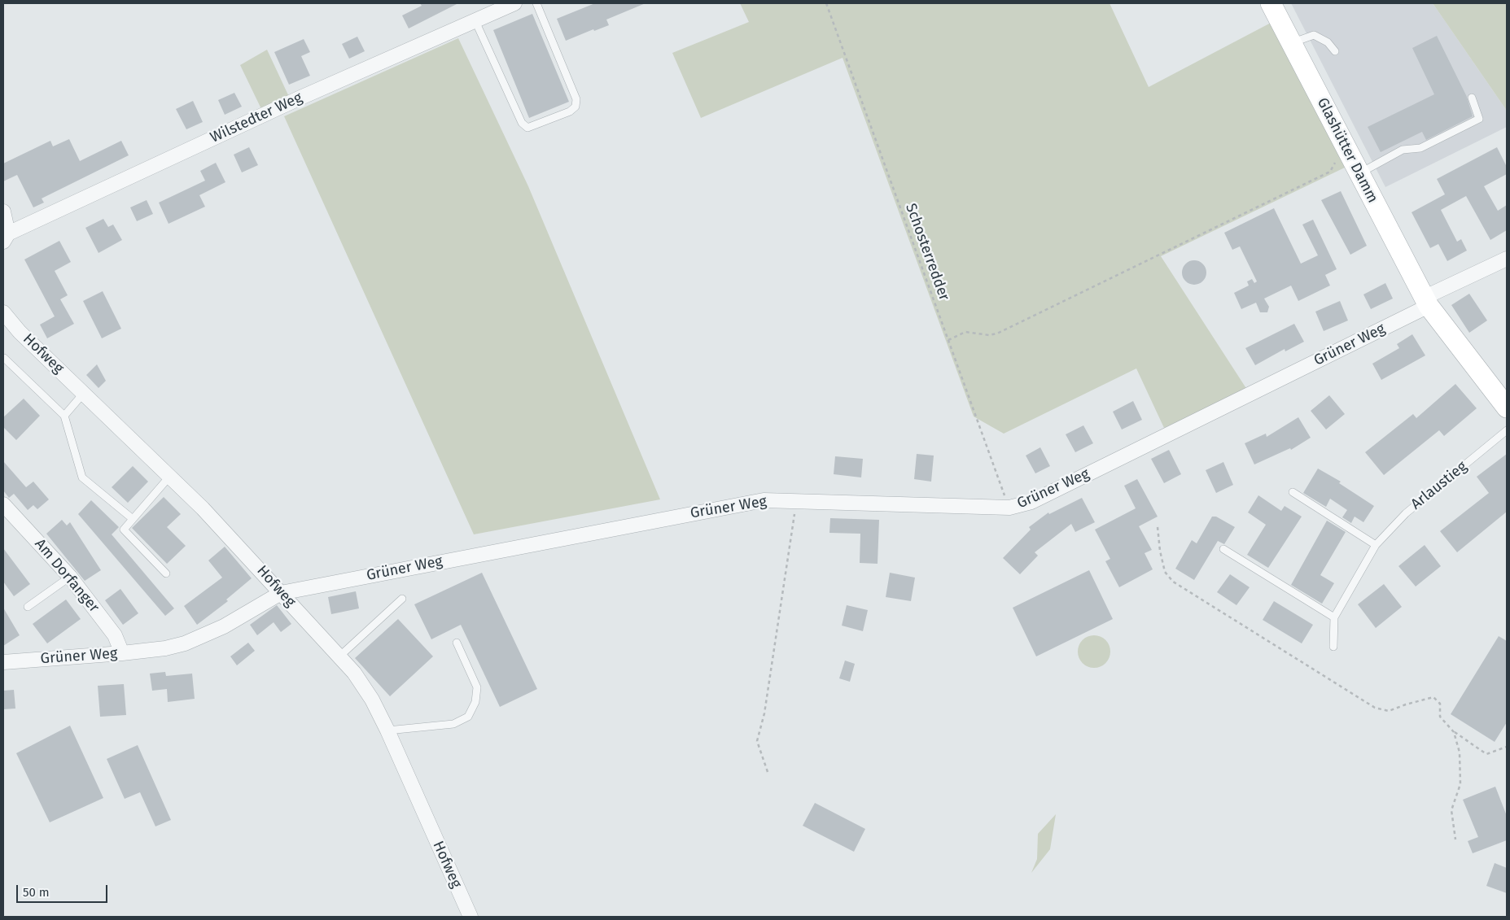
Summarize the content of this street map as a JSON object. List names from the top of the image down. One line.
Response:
{"streets":{"street":["Wilstedter Weg","Glashütter Damm","Grüner Weg","Hofweg","Am Dorfanger"],"lane":["Arlaustieg"],"path":["Schosterredder"]},"crossings":[["Glashütter Damm","Grüner Weg"],["Schosterredder","Grüner Weg"],["Grüner Weg","Hofweg"],["Grüner Weg","Am Dorfanger"]],"scale_bar":"50 m"}
